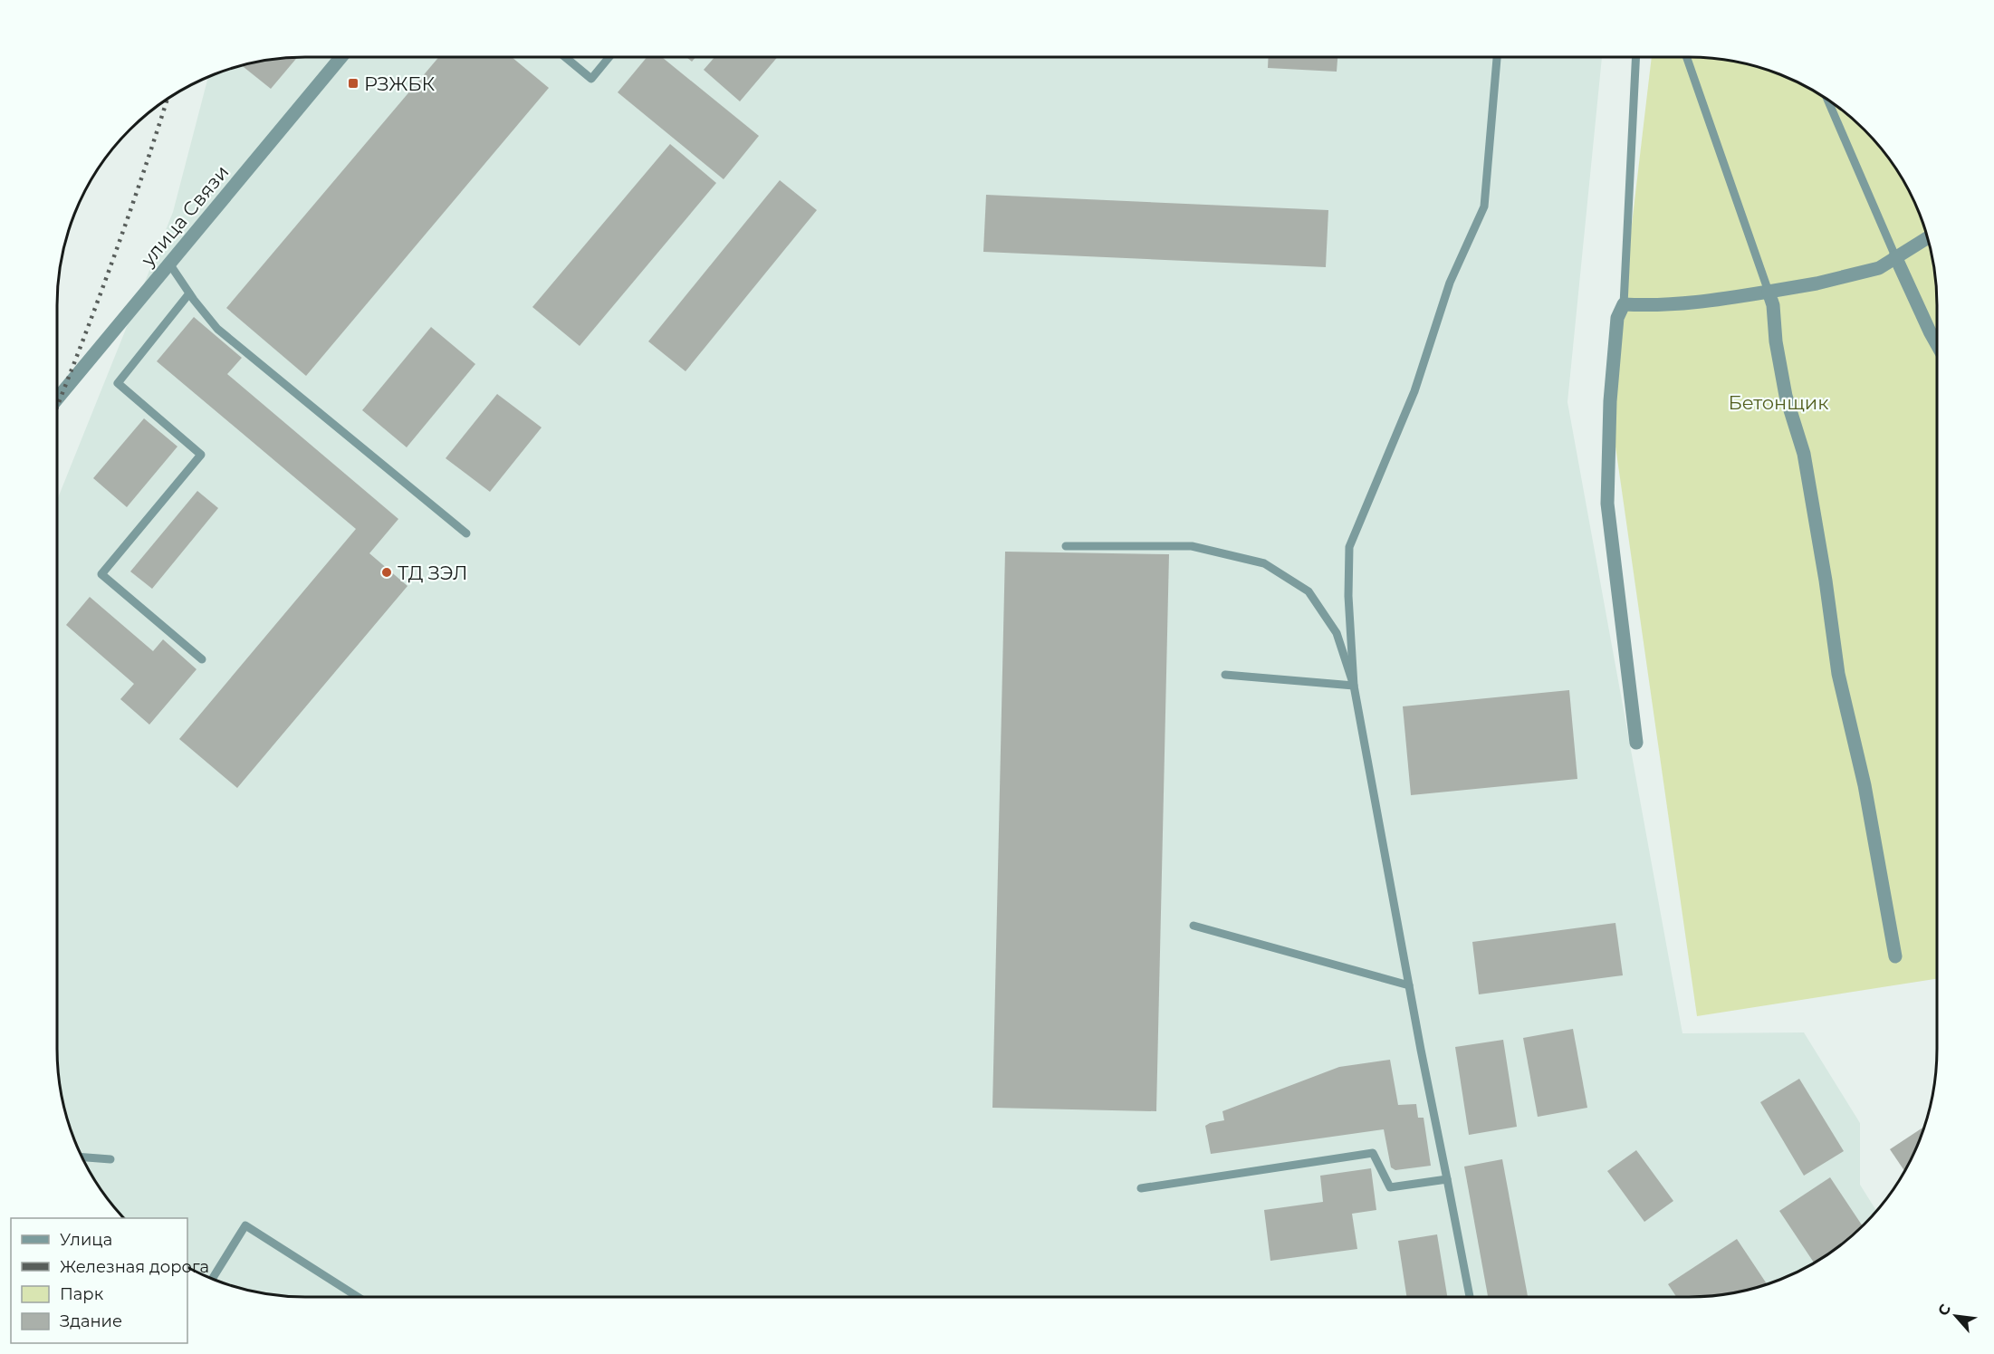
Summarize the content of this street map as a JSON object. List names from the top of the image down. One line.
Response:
{"streets":{"street":["улица Связи"]},"parks":["Бетонщик"],"places":{"transit":["РЗЖБК"],"other":["ТД ЗЭЛ"]},"legend":["Улица","Железная дорога","Парк","Здание"],"north":"top left"}
